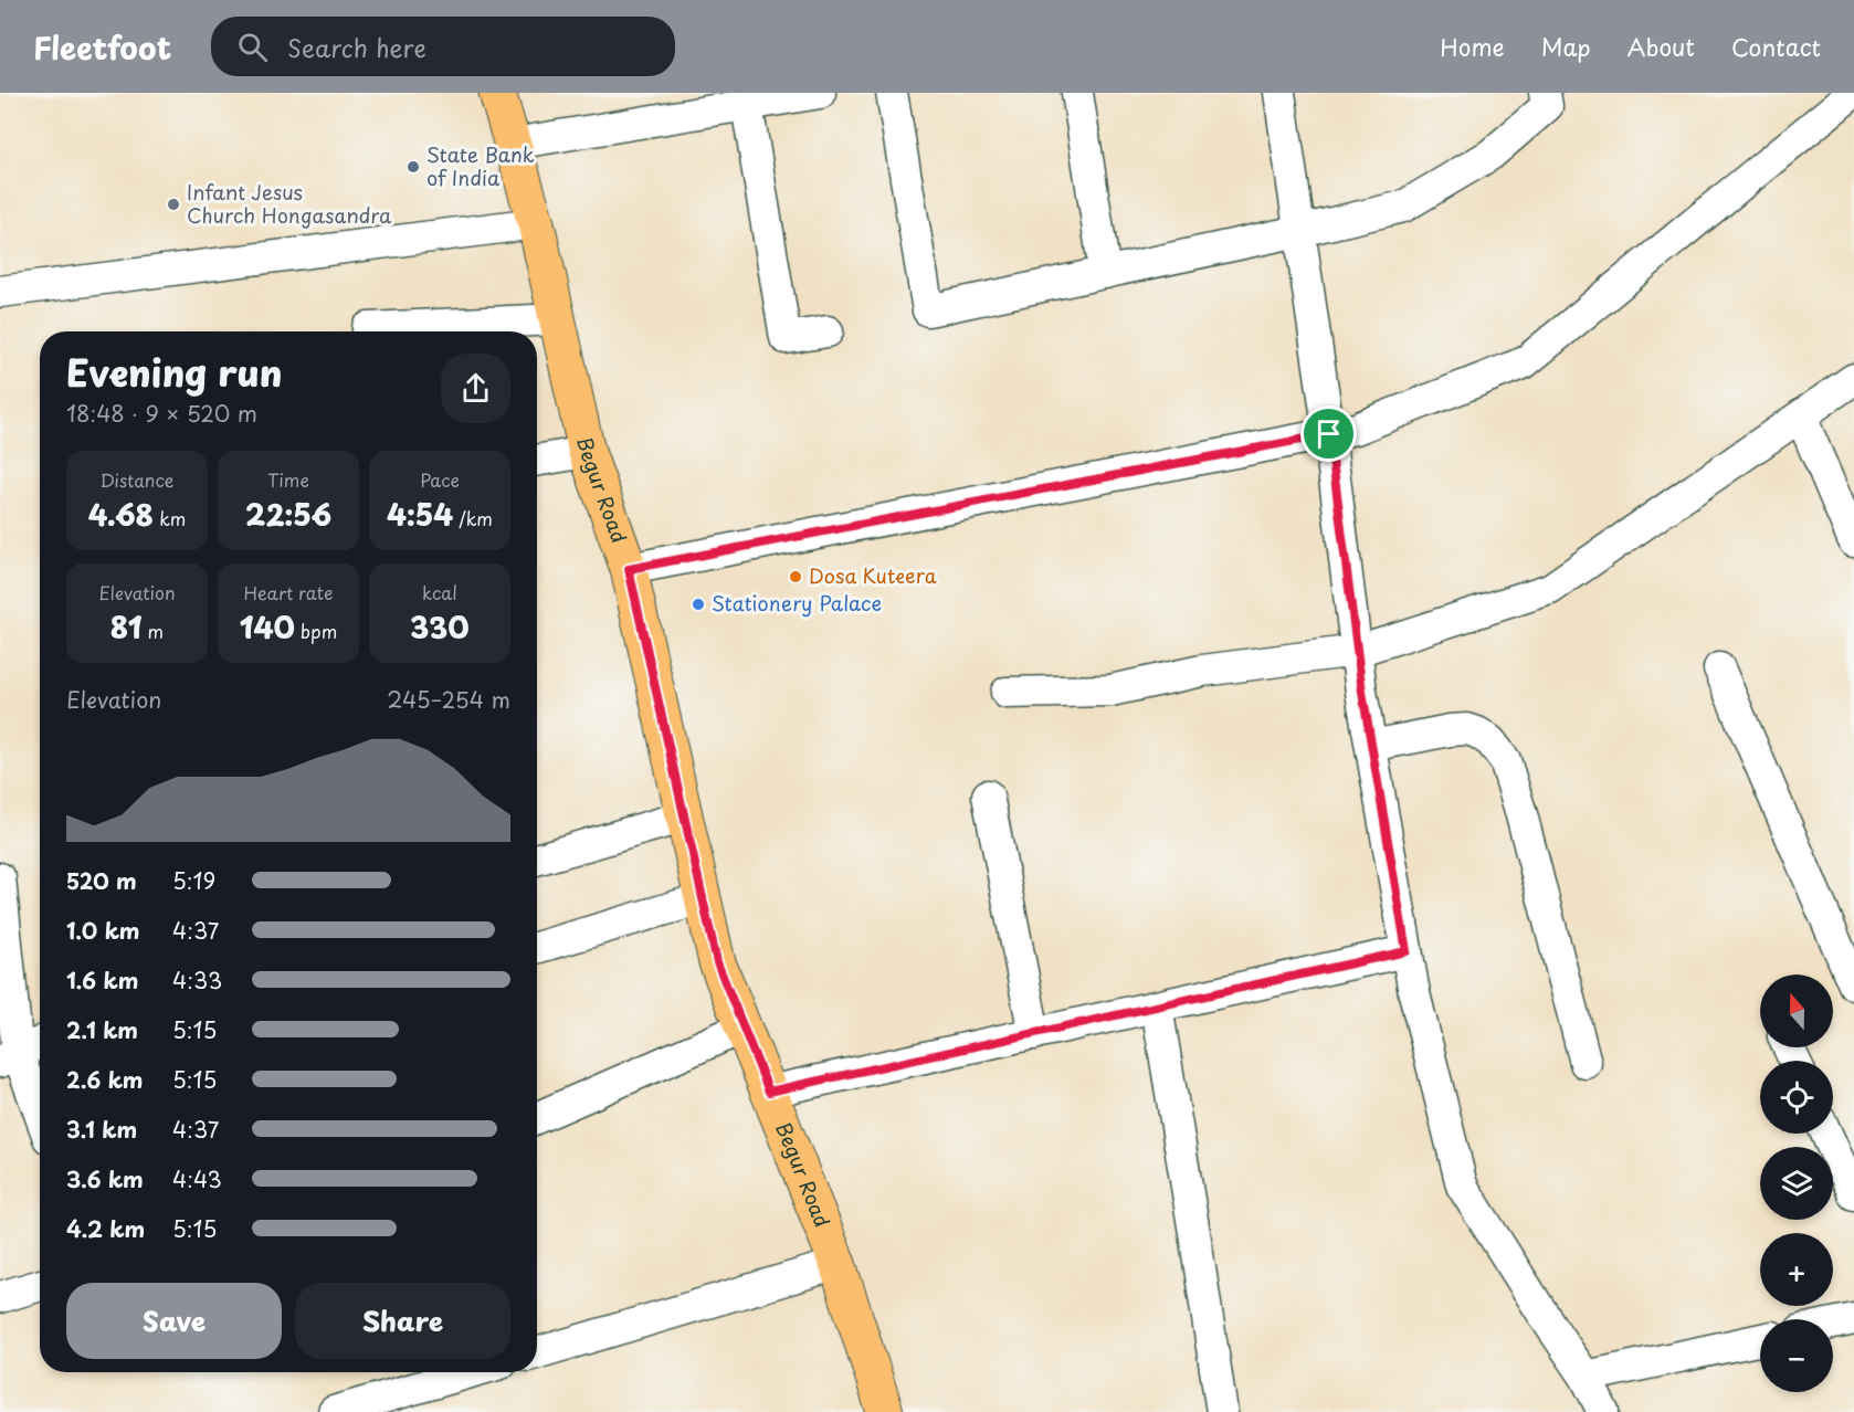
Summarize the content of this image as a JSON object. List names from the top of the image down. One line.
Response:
{"streets":{"main road":["Begur Road"]},"places":["State Bank of India","Infant Jesus Church Hongasandra","Dosa Kuteera","Stationery Palace"],"north":"top","page":{"header":"Fleetfoot","search":"Search here","nav":["Home","Map","About","Contact"],"heading":["Evening run","18:48 · 9 × 520 m"],"stats":[["Distance","4.68 km"],["Time","22:56"],["Pace","4:54 /km"],["Elevation","81 m"],["Heart rate","140 bpm"],["kcal","330"]],"chart":["Elevation","245–254 m"],"list":[{"name":"520 m","note":"5:19"},{"name":"1.0 km","note":"4:37"},{"name":"1.6 km","note":"4:33"},{"name":"2.1 km","note":"5:15"},{"name":"2.6 km","note":"5:15"},{"name":"3.1 km","note":"4:37"},{"name":"3.6 km","note":"4:43"},{"name":"4.2 km","note":"5:15"}],"map_buttons":["+","−"],"buttons":["Save","Share"]}}
